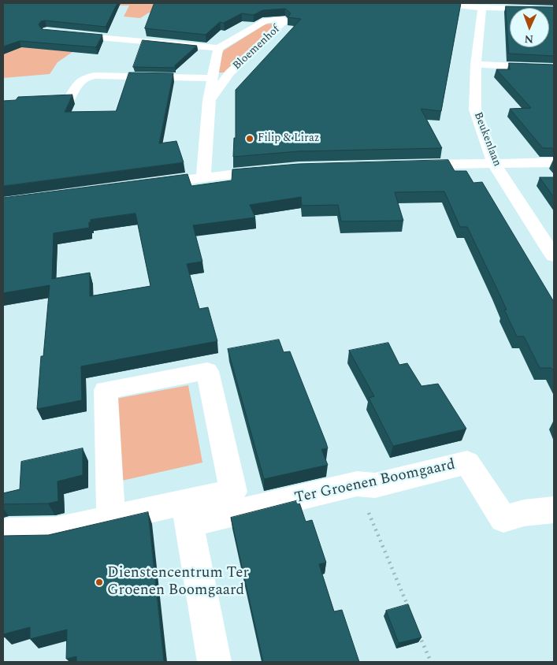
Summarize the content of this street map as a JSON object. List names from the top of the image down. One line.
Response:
{"streets":{"street":["Bloemenhof","Beukenlaan","Ter Groenen Boomgaard"]},"places":["Filip & Liraz","Dienstencentrum Ter Groenen Boomgaard"],"north":"bottom"}
